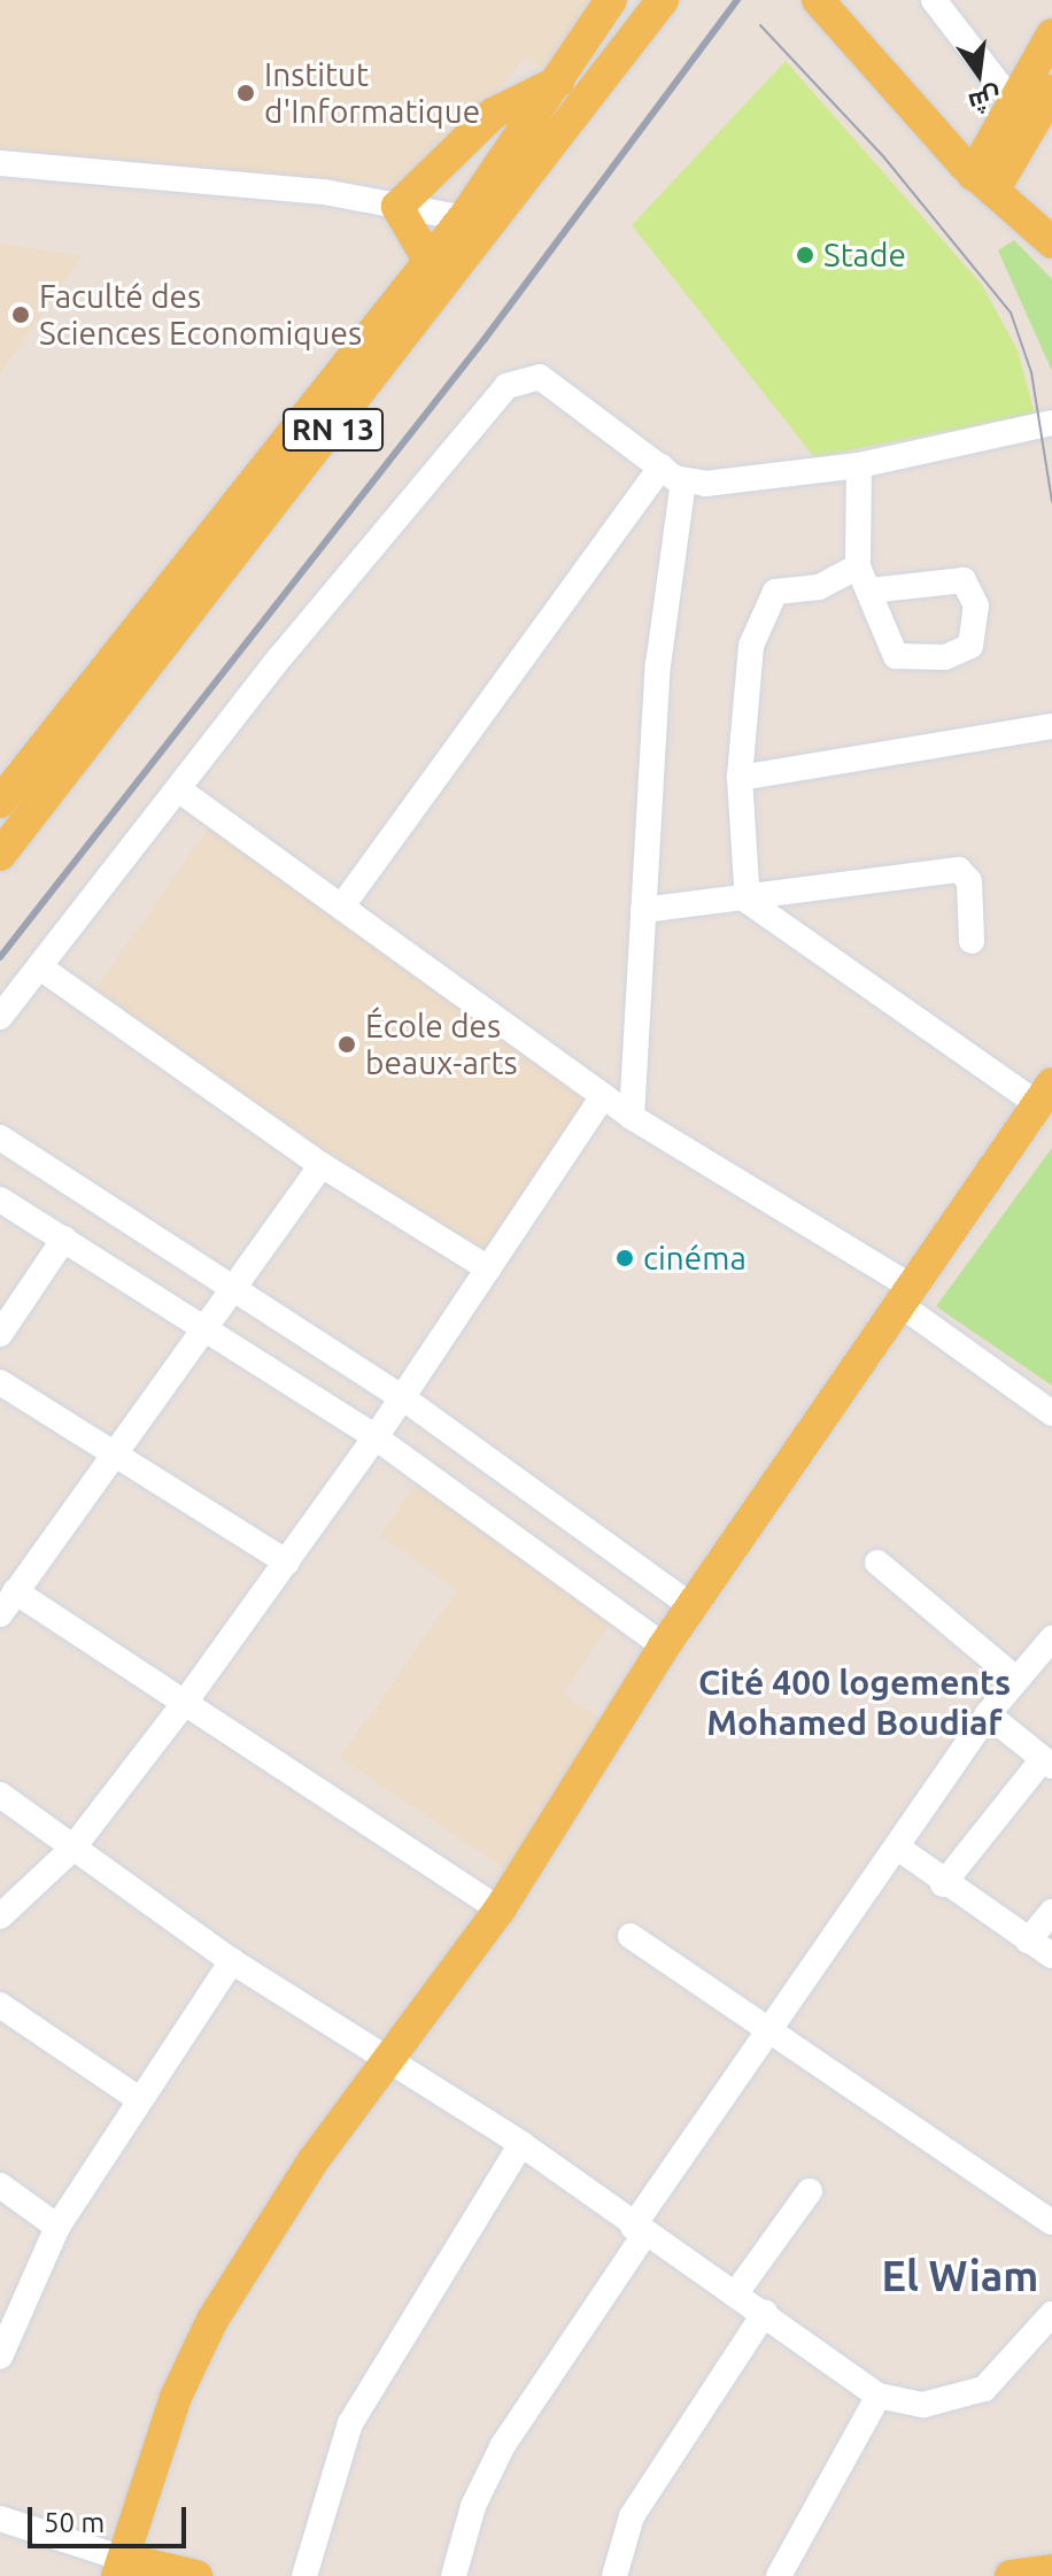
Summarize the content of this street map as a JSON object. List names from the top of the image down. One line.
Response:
{"streets":{"main road":["RN 13"]},"districts":["Cité 400 logements Mohamed Boudiaf","El Wiam"],"places":["Institut d'Informatique","Stade","Faculté des Sciences Economiques","École des beaux-arts","cinéma"],"scale_bar":"50 m","north":"bottom"}
